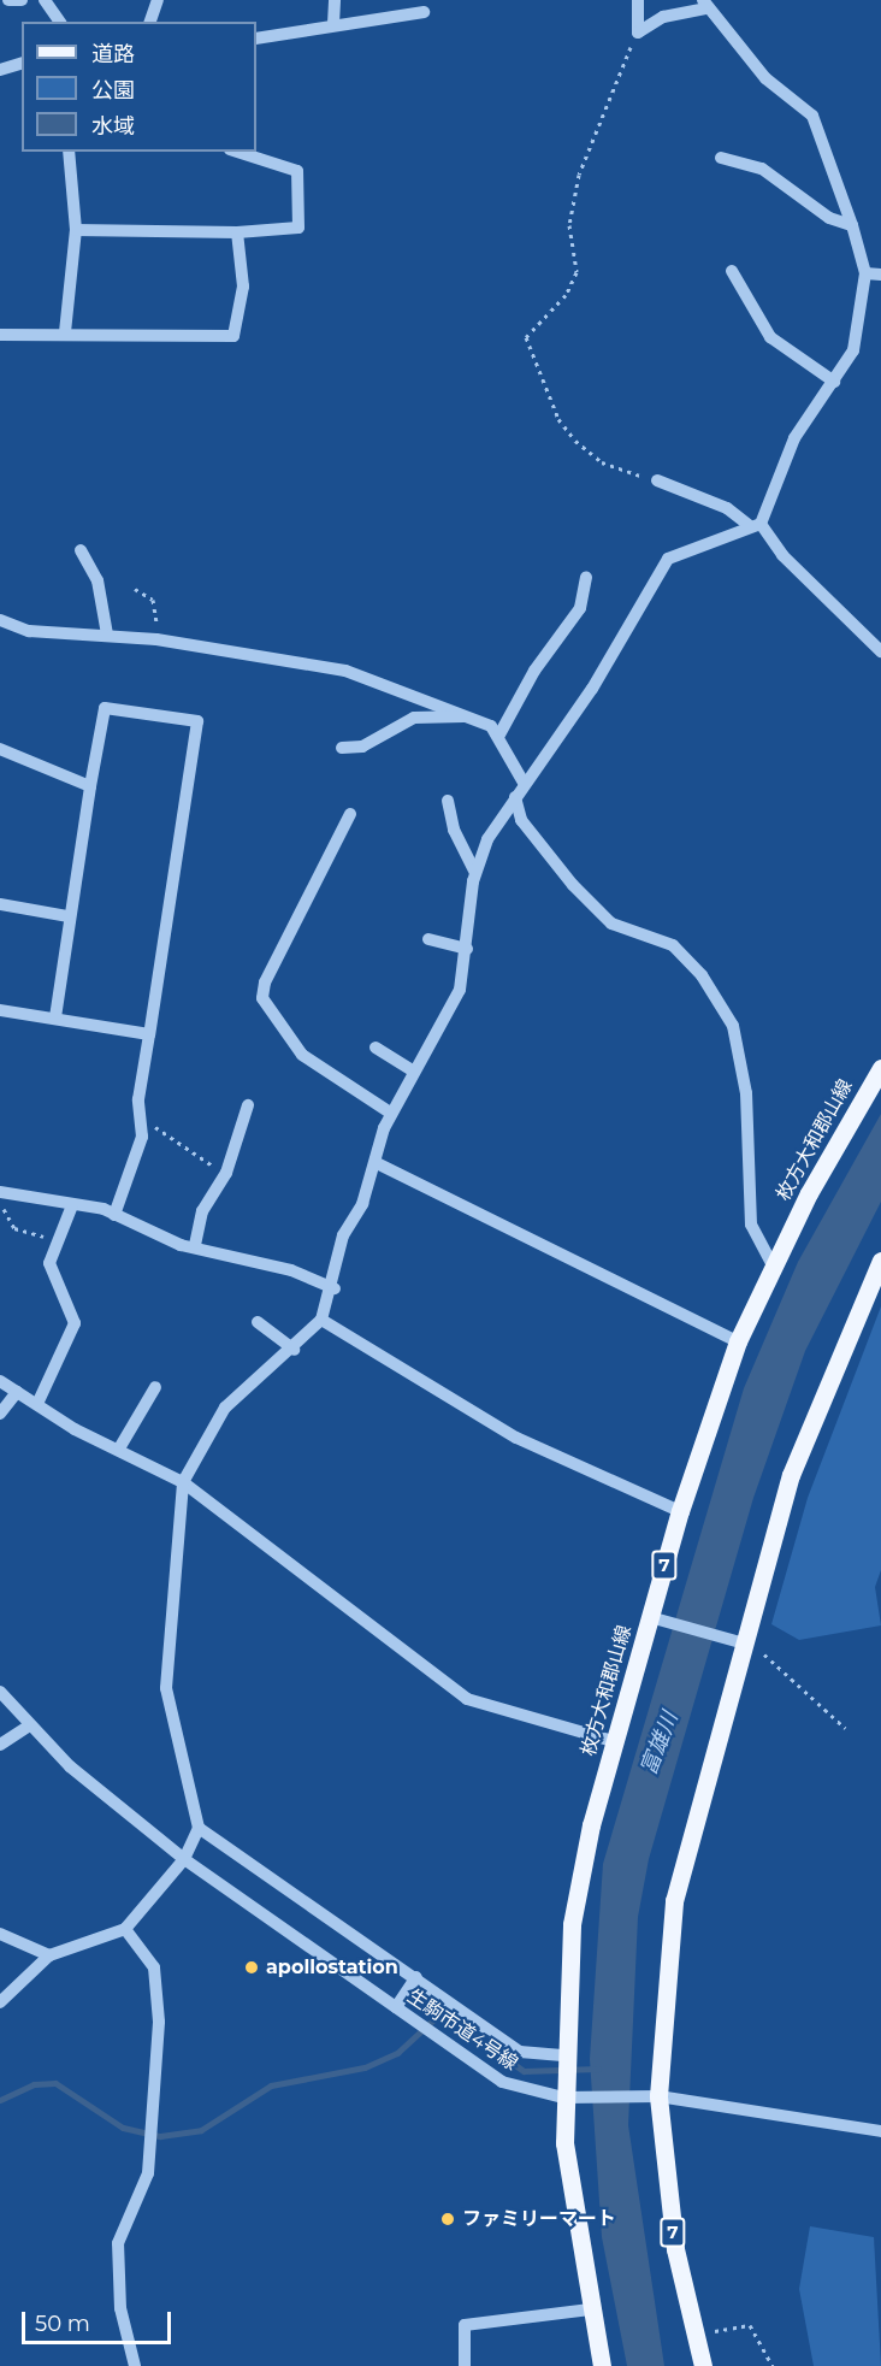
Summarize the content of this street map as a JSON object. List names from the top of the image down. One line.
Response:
{"streets":{"main road":["枚方大和郡山線","7"],"street":["生駒市道4号線"]},"crossings":[["枚方大和郡山線","生駒市道4号線"],["7","生駒市道4号線"]],"water":["富雄川"],"places":["apollostation","ファミリーマート"],"legend":["道路","公園","水域"],"scale_bar":"50 m"}
